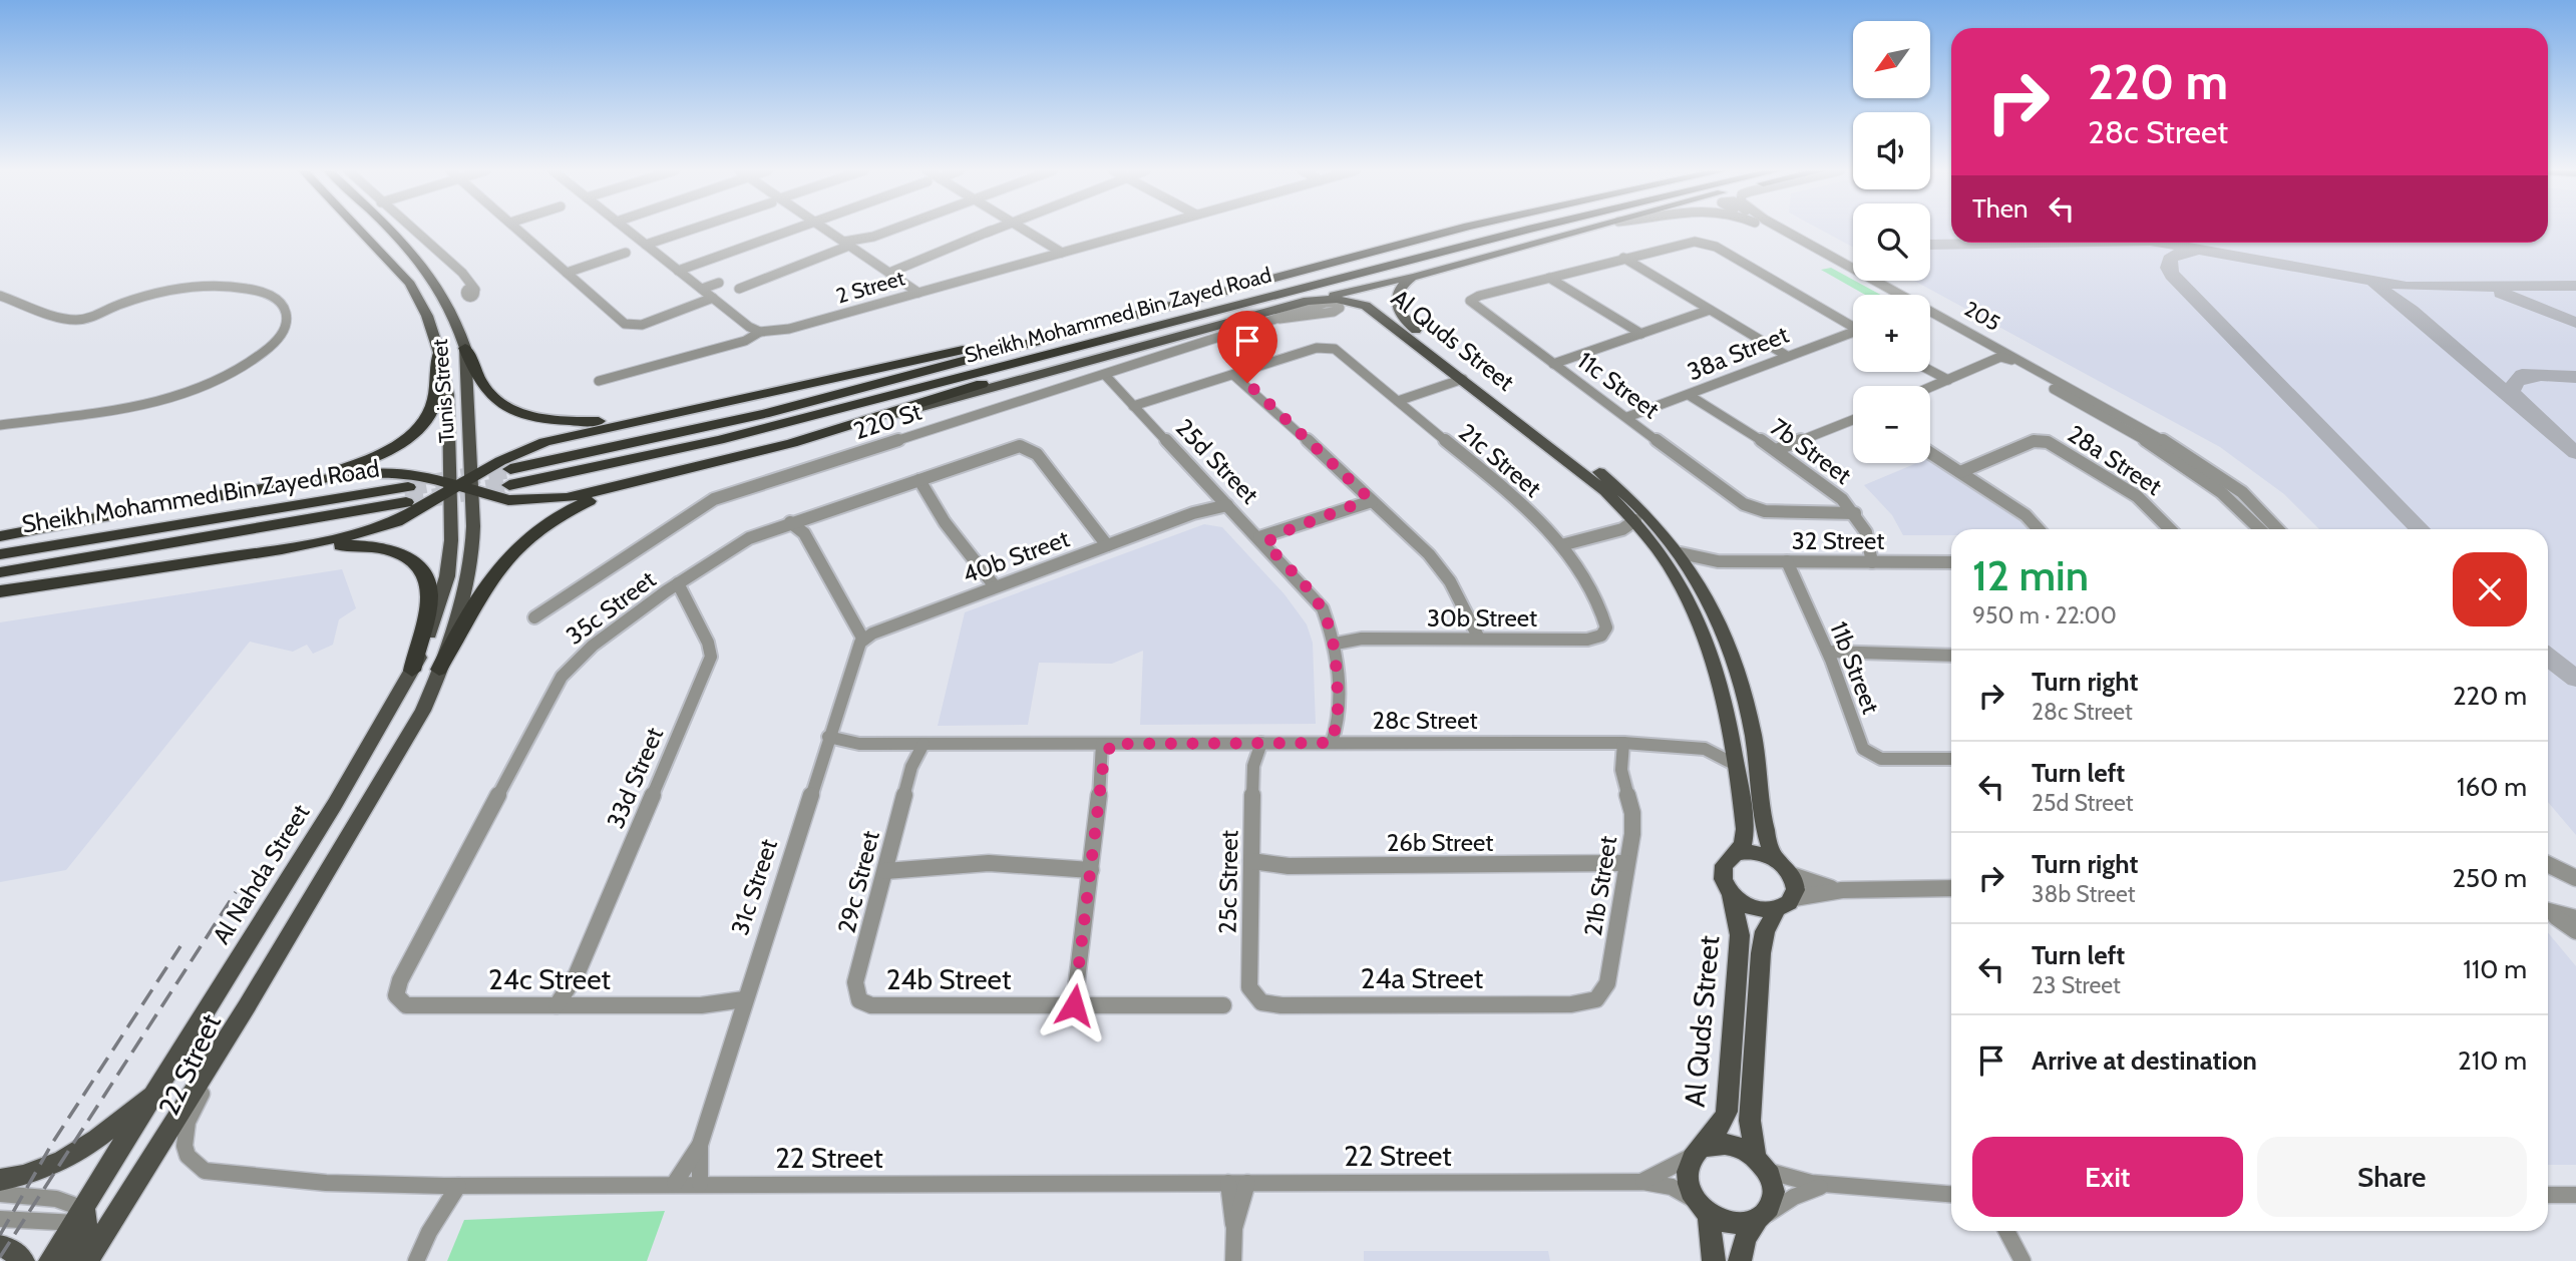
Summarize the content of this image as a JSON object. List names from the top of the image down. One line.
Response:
{"streets":{"highway":["Sheikh Mohammed Bin Zayed Road"],"main road":["Al Quds Street","Tunis Street","Al Nahda Street"],"street":["2 Street","205","38a Street","11c Street","220 St","7b Street","21c Street","28a Street","25d Street","32 Street","40b Street","35c Street","30b Street","11b Street","28c Street","33d Street","26b Street","29c Street","25c Street","21b Street","31c Street","24a Street","24c Street","24b Street","22 Street"]},"crossings":[["Al Quds Street","32 Street"],["Al Quds Street","28c Street"],["Al Quds Street","22 Street"],["38a Street","11c Street"],["38a Street","7b Street"],["11c Street","7b Street"],["Tunis Street","Al Nahda Street"],["220 St","25d Street"],["7b Street","32 Street"],["21c Street","30b Street"],["25d Street","40b Street"],["25d Street","30b Street"],["25d Street","28c Street"],["32 Street","11b Street"],["40b Street","35c Street"],["40b Street","31c Street"],["35c Street","33d Street"],["35c Street","24c Street"],["28c Street","29c Street"],["28c Street","25c Street"],["28c Street","21b Street"],["28c Street","31c Street"],["33d Street","24c Street"],["26b Street","25c Street"],["26b Street","21b Street"],["Al Nahda Street","22 Street"],["29c Street","24b Street"],["25c Street","24a Street"],["21b Street","24a Street"],["31c Street","24c Street"],["31c Street","22 Street"]],"north":"bottom left","page":{"map_buttons":["+","−"],"turn":["220 m","28c Street"],"then":"Then","heading":["12 min","950 m · 22:00"],"list":[{"name":"Turn right","note":"28c Street","value":"220 m"},{"name":"Turn left","note":"25d Street","value":"160 m"},{"name":"Turn right","note":"38b Street","value":"250 m"},{"name":"Turn left","note":"23 Street","value":"110 m"},{"name":"Arrive at destination","value":"210 m"}],"buttons":["Exit","Share"]}}
